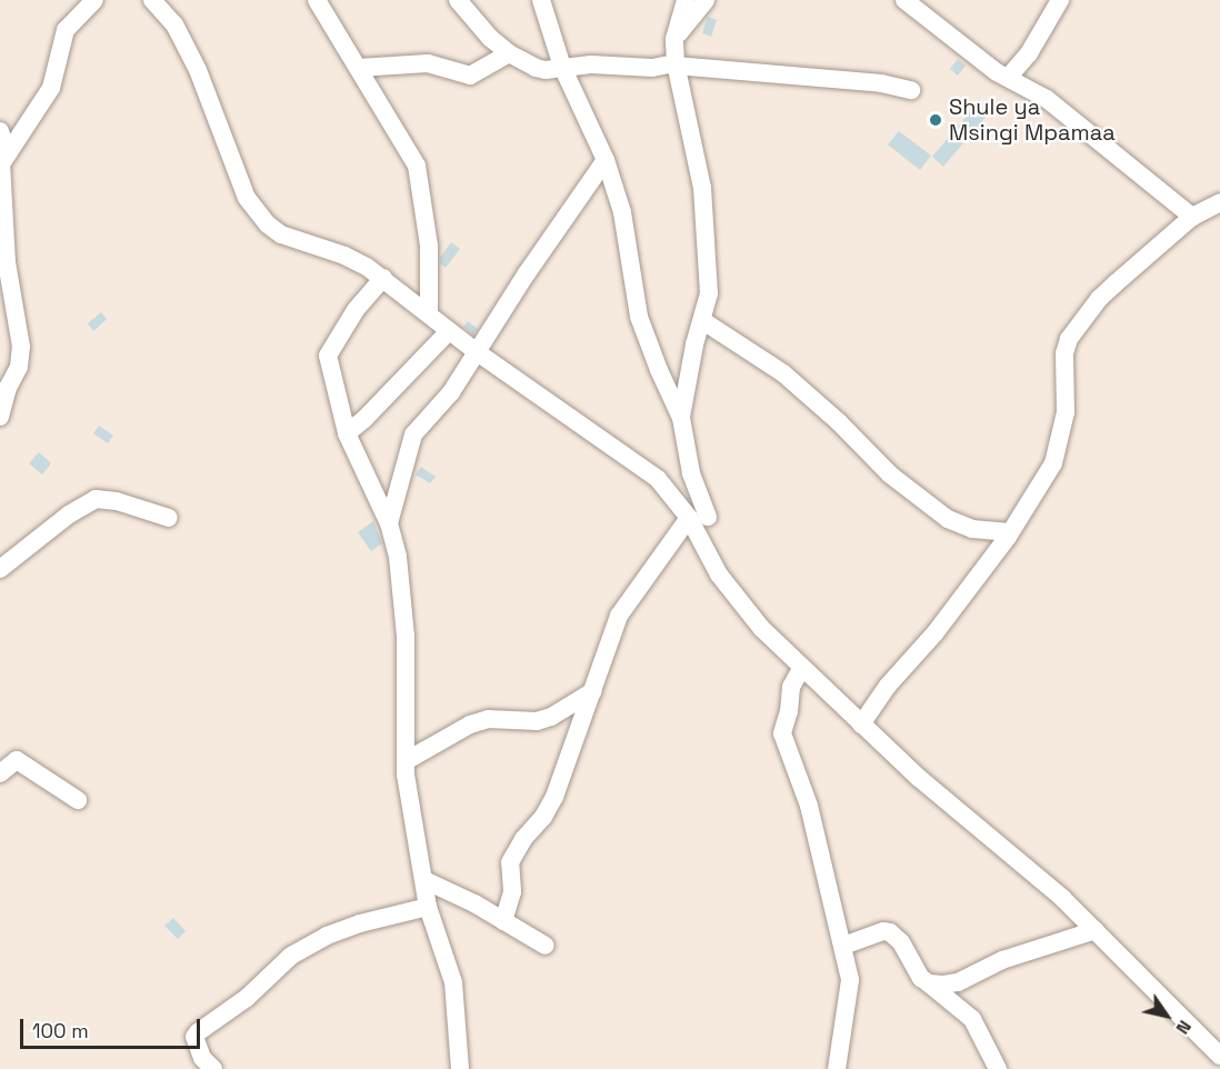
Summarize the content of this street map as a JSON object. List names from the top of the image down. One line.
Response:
{"places":["Shule ya Msingi Mpamaa"],"scale_bar":"100 m","north":"bottom right"}
